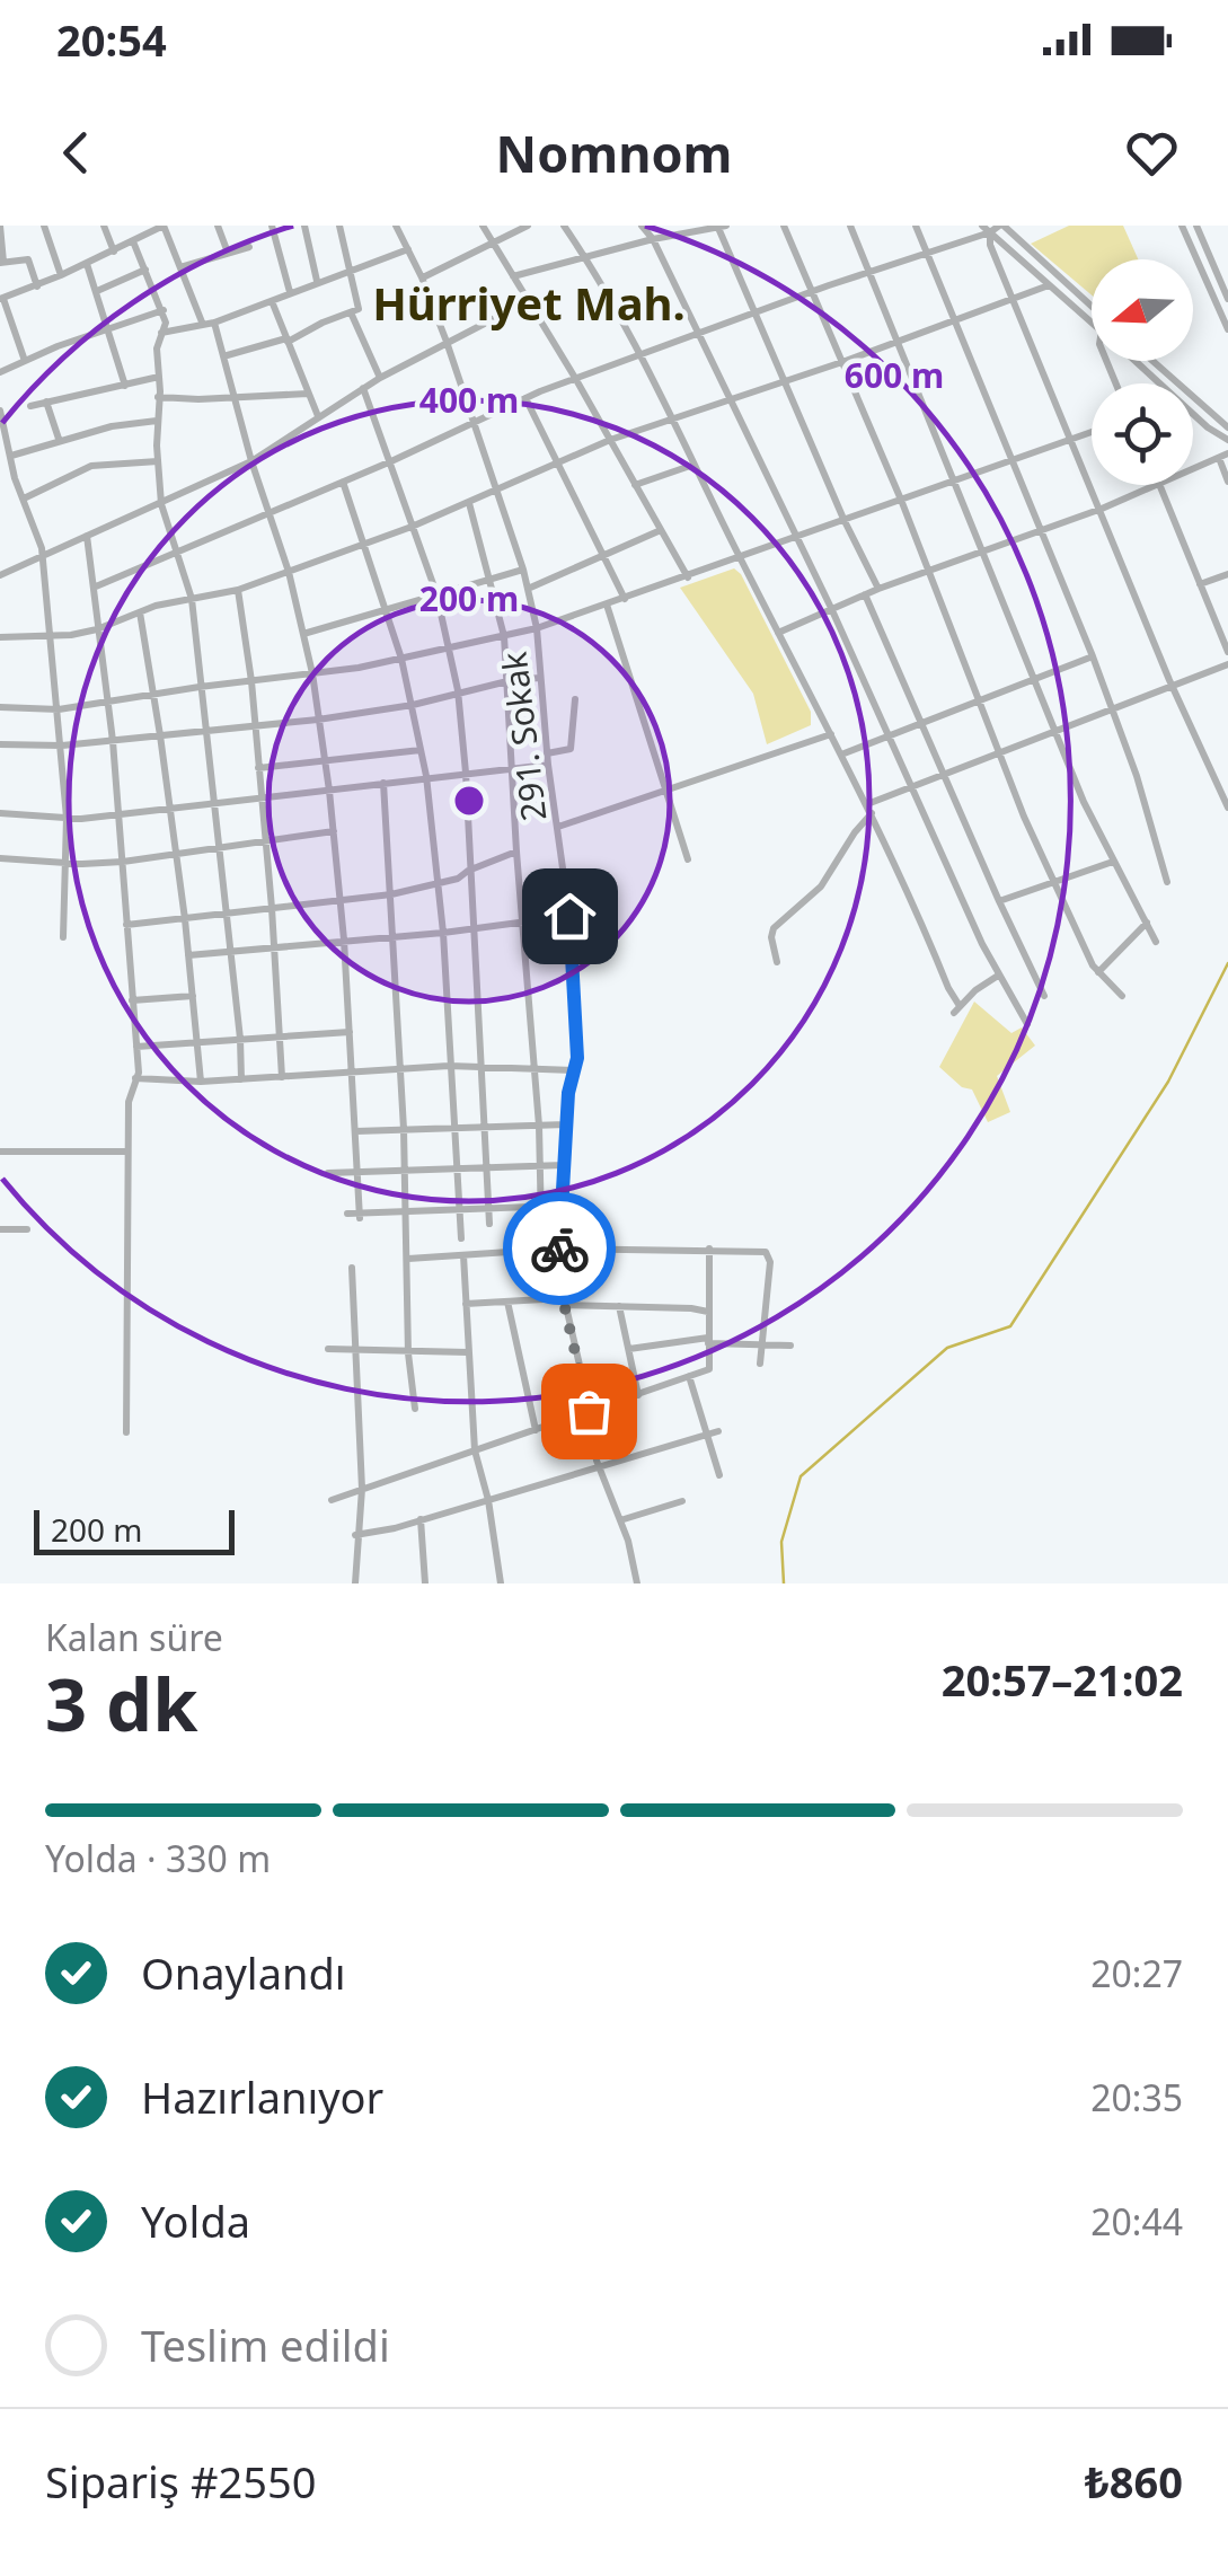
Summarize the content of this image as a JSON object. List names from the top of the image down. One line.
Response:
{"streets":{"street":["291. Sokak"]},"districts":["Hürriyet Mah."],"scale_bar":"200 m","north":"left","page":{"status":"20:54","header":"Nomnom","scale":"200 m","heading":["3 dk","Kalan süre","20:57–21:02"],"panel":["Sipariş #2550","₺860"],"bar":"Yolda · 330 m","list":[["Onaylandı","20:27"],["Hazırlanıyor","20:35"],["Yolda","20:44"],"Teslim edildi"]},"rings":["600 m","400 m","200 m"]}
